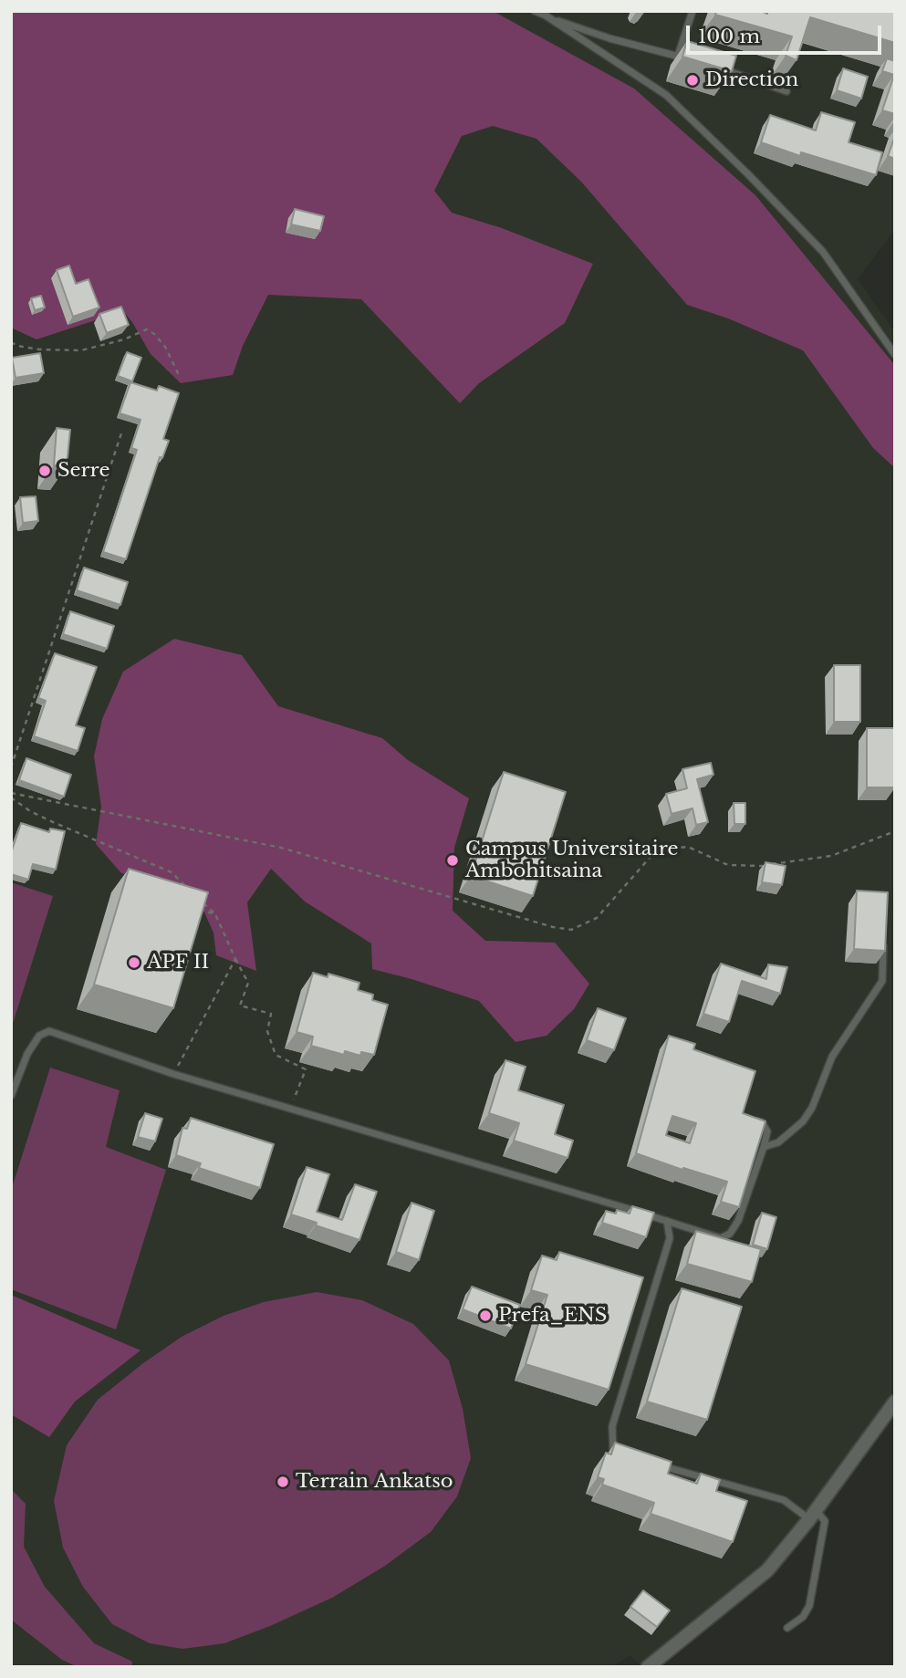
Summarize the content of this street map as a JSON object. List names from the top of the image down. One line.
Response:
{"places":["Direction","Serre","Campus Universitaire Ambohitsaina","APF II","Prefa_ENS","Terrain Ankatso"],"scale_bar":"100 m"}
